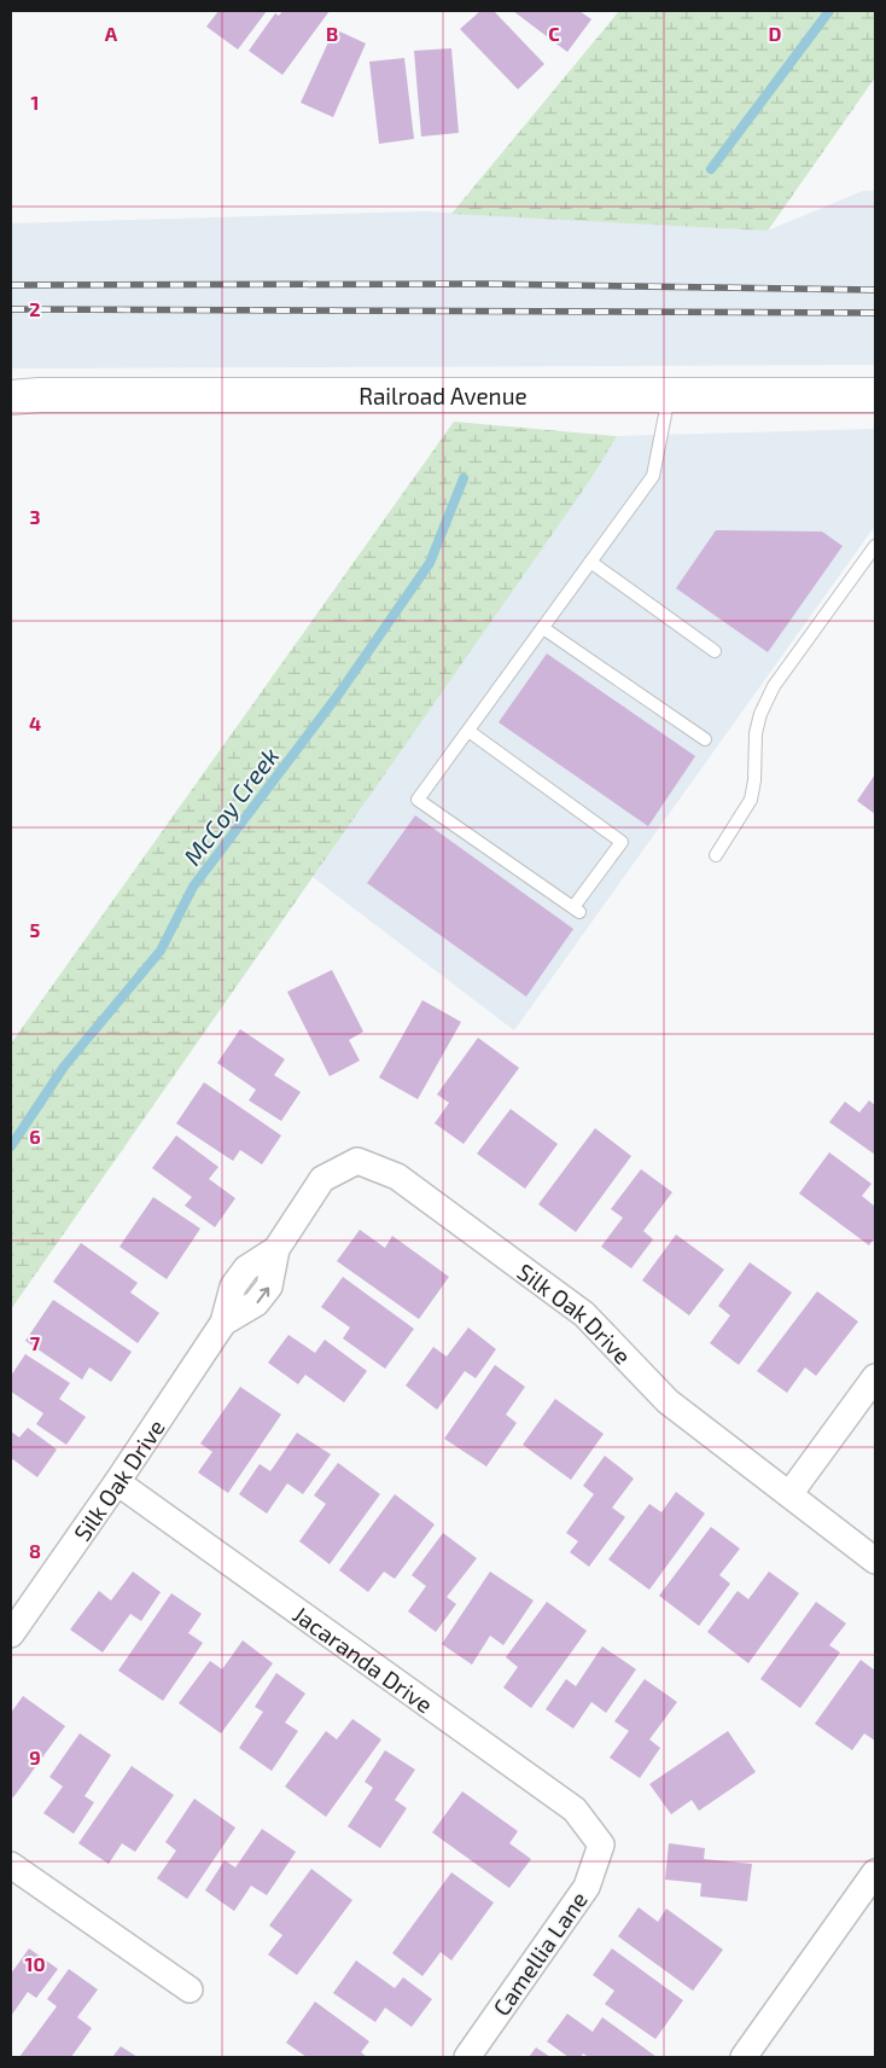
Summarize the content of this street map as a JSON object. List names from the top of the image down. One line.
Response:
{"streets":{"main road":["Railroad Avenue"],"street":["Silk Oak Drive","Jacaranda Drive","Camellia Lane"]},"crossings":[["Silk Oak Drive","Jacaranda Drive"],["Jacaranda Drive","Camellia Lane"]],"water":["McCoy Creek"],"grid":{"columns":["A","B","C","D"],"rows":["1","2","3","4","5","6","7","8","9","10"]}}
